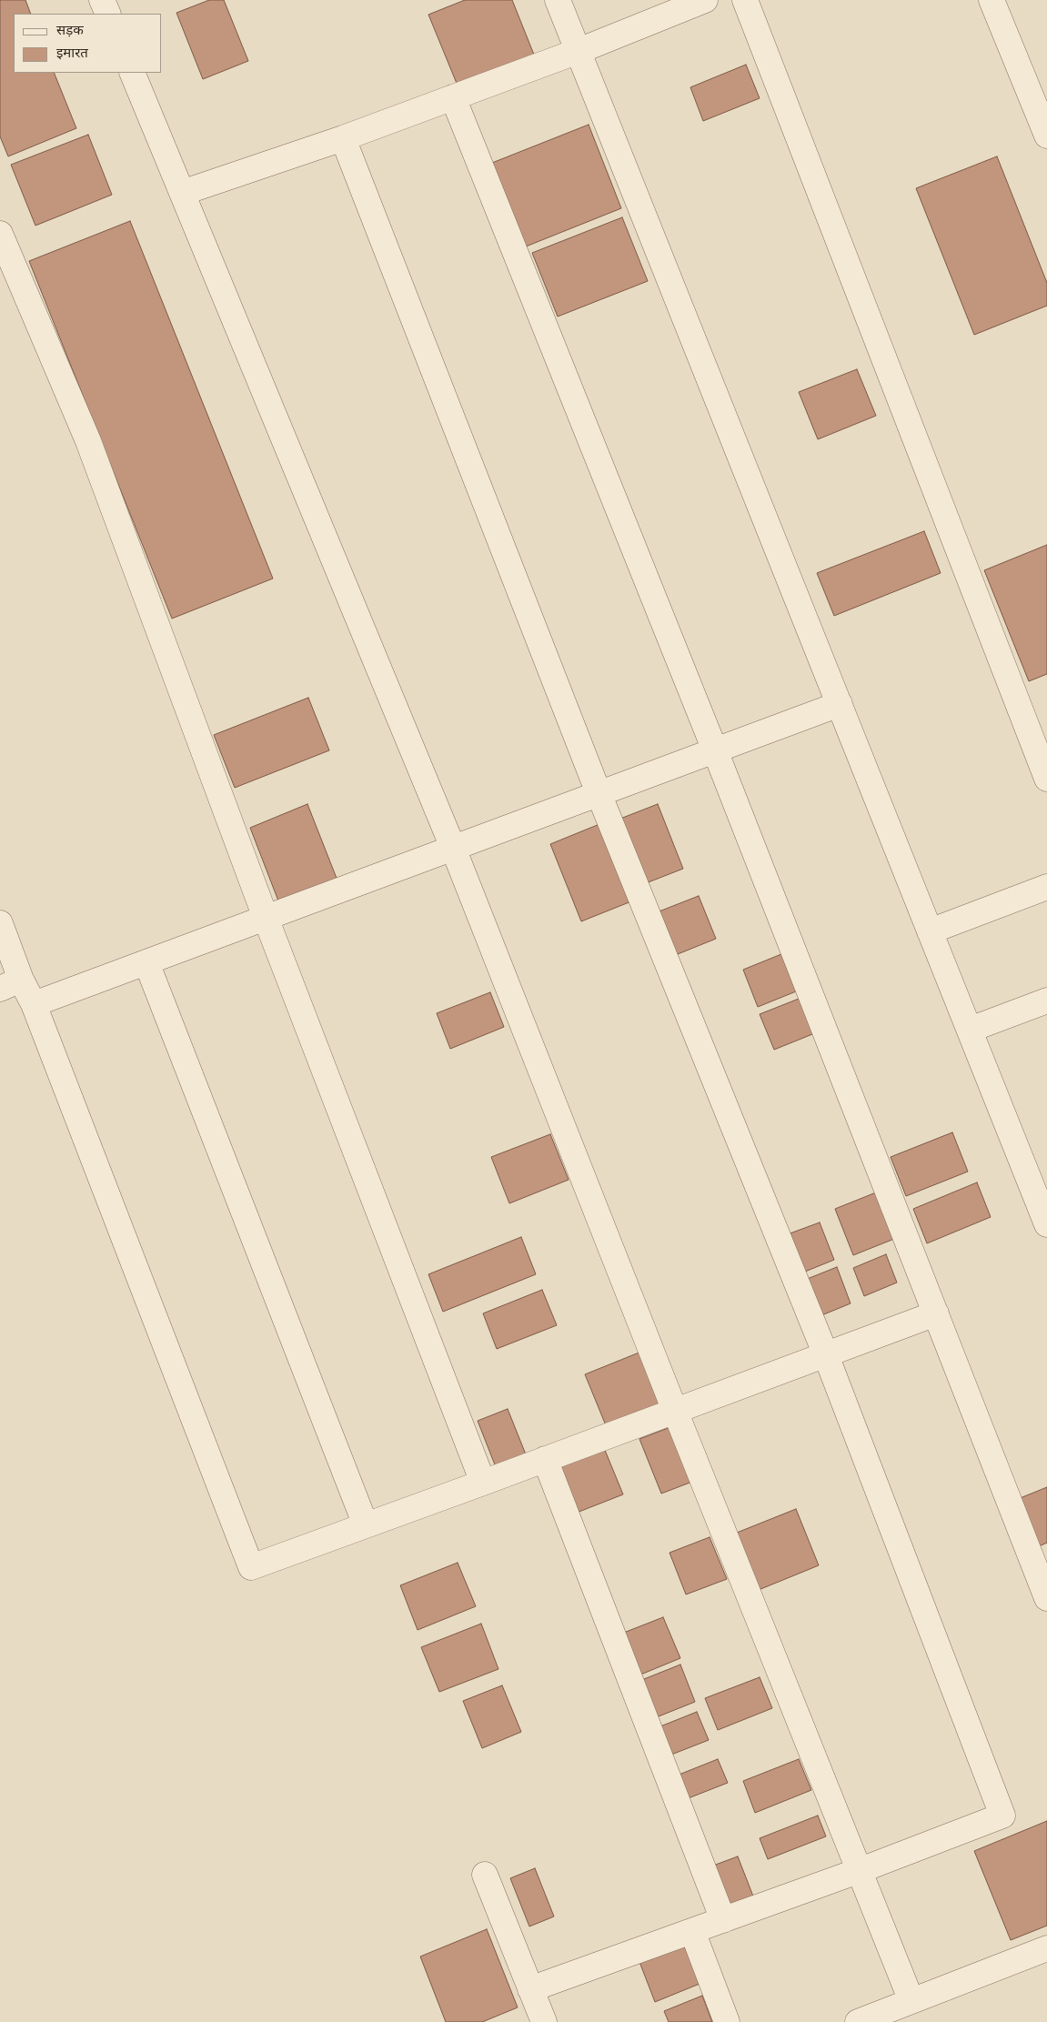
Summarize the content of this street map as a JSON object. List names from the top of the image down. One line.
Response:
{"legend":["सड़क","इमारत"]}
